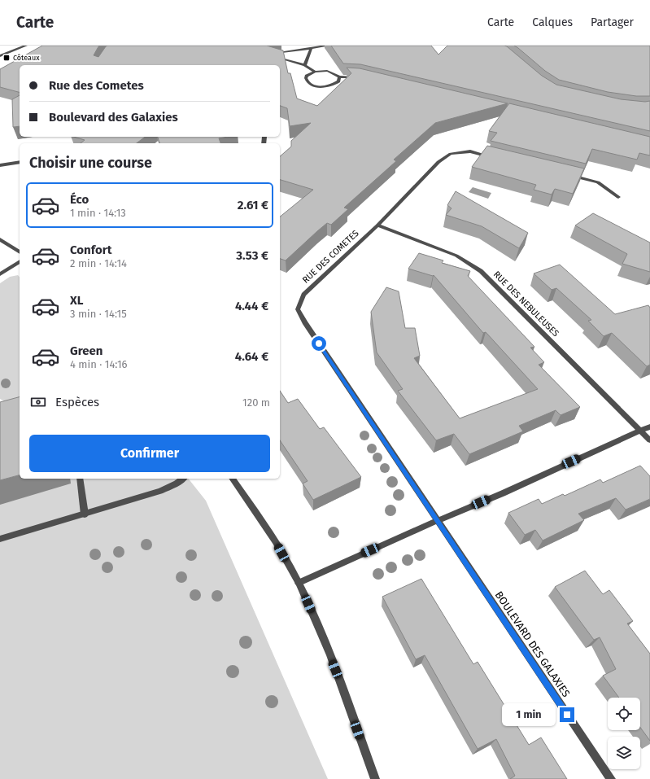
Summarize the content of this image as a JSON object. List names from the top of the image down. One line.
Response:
{"streets":{"street":["RUE DES COMETES","RUE DES NEBULEUSES","BOULEVARD DES GALAXIES"]},"crossings":[["RUE DES COMETES","RUE DES NEBULEUSES"],["RUE DES COMETES","BOULEVARD DES GALAXIES"]],"places":{"transit":["Côteaux"]},"page":{"header":"Carte","nav":["Carte","Calques","Partager"],"banner":["Rue des Cometes","Boulevard des Galaxies"],"heading":"Choisir une course","list":[{"name":"Éco","note":"1 min · 14:13","value":"2.61 €"},{"name":"Confort","note":"2 min · 14:14","value":"3.53 €"},{"name":"XL","note":"3 min · 14:15","value":"4.44 €"},{"name":"Green","note":"4 min · 14:16","value":"4.64 €"}],"pay":["Espèces","120 m"],"buttons":"Confirmer","bubble":"1 min"}}
